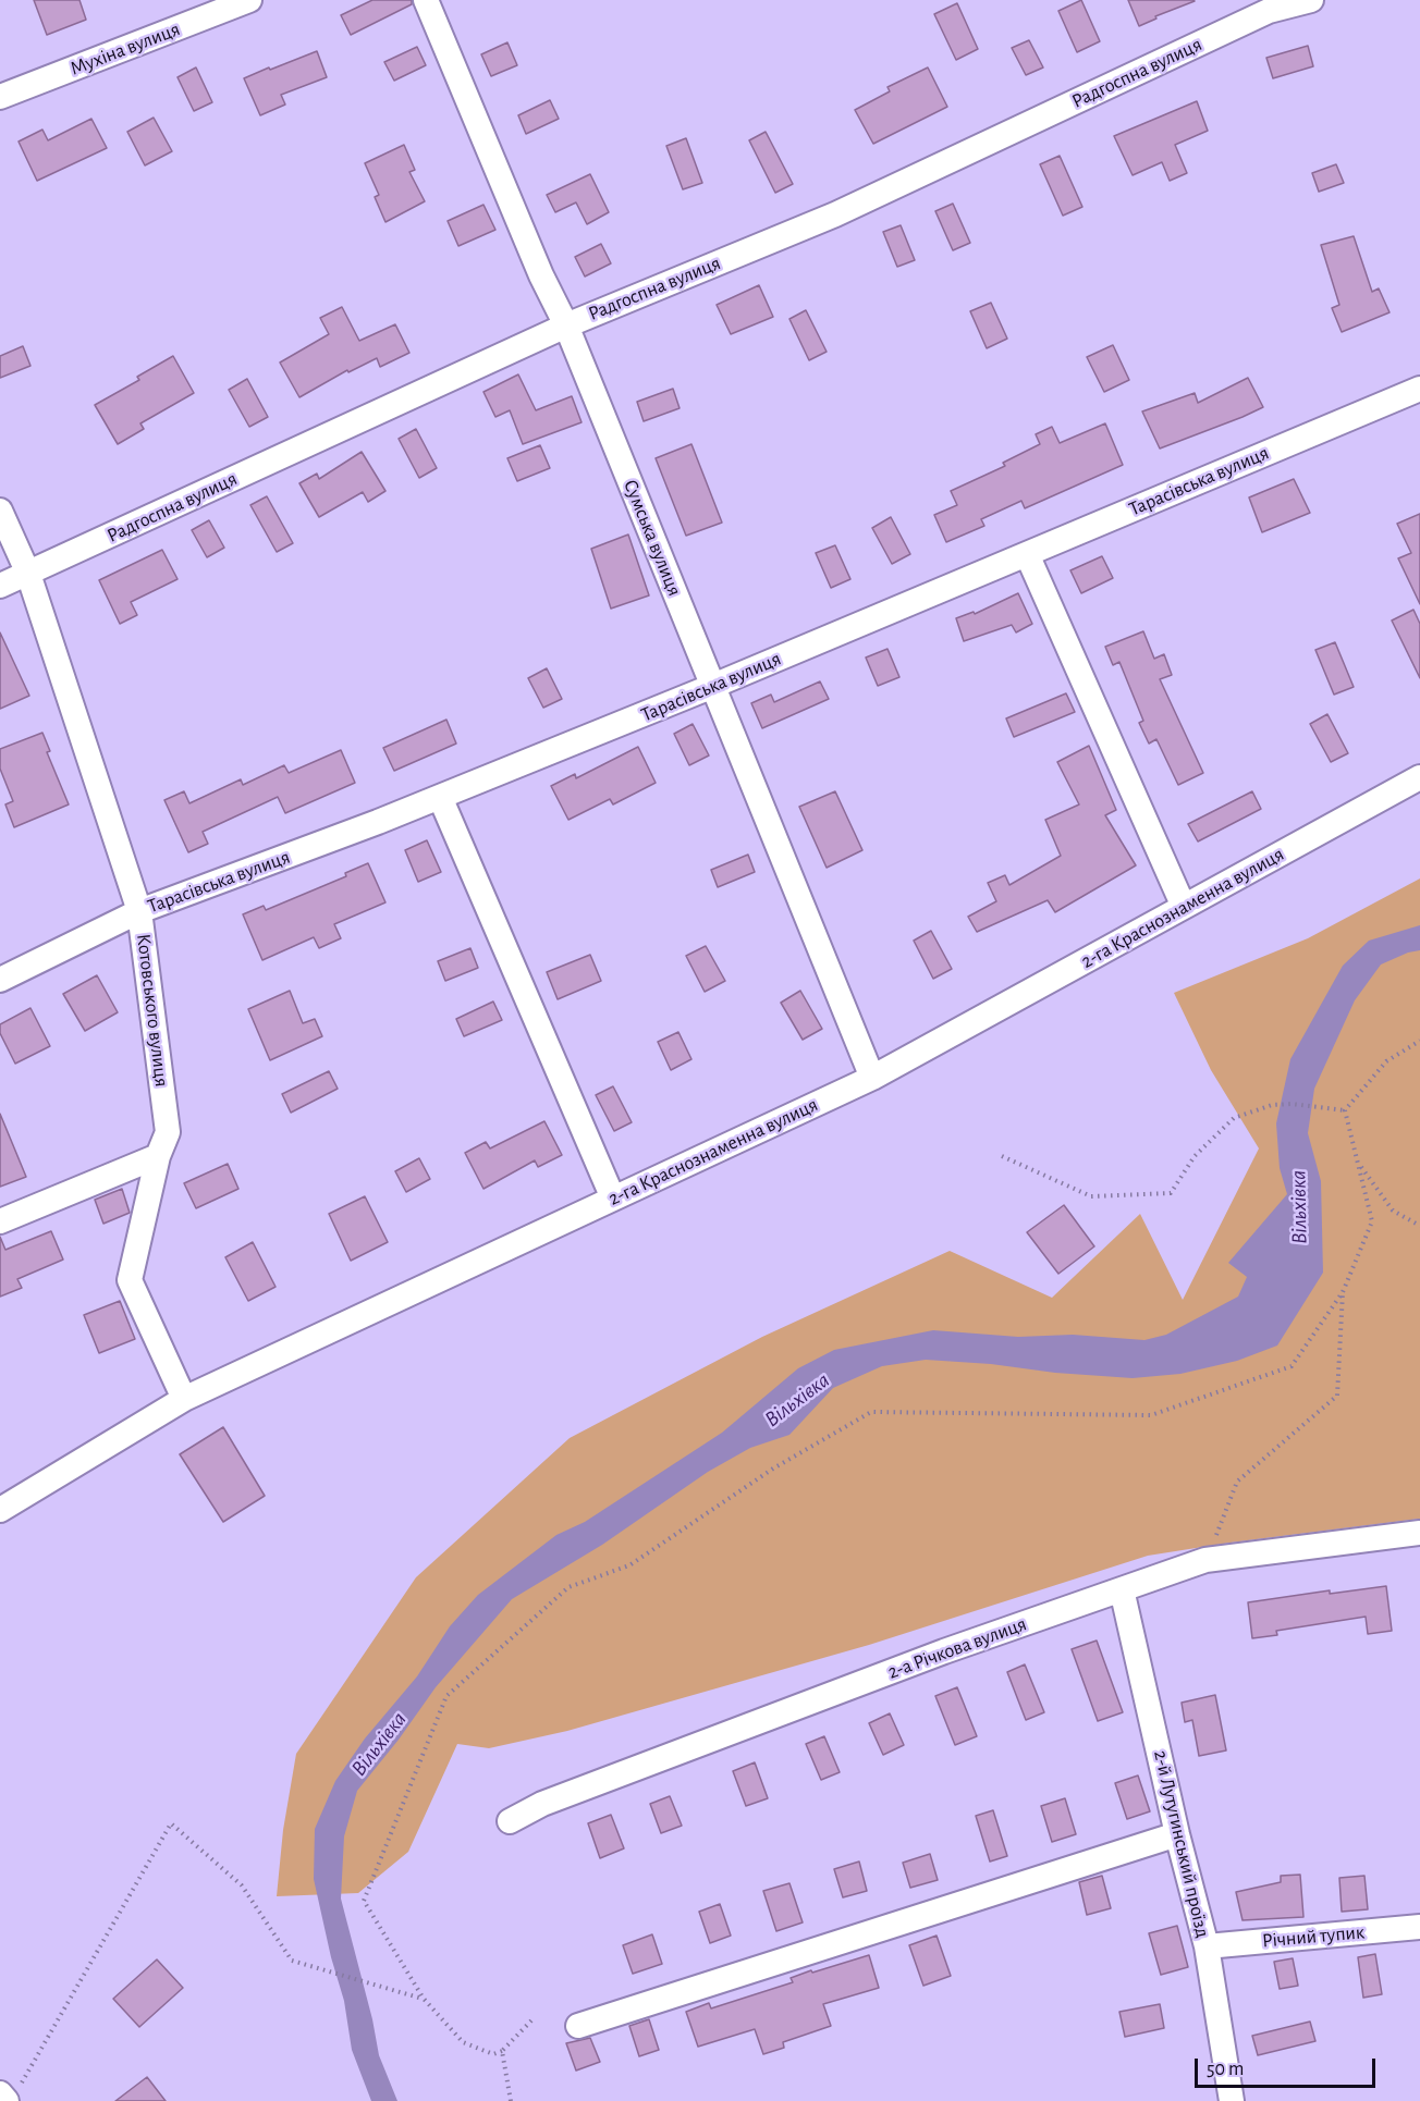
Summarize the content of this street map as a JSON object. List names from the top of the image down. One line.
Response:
{"streets":{"street":["Мухіна вулиця","Радгоспна вулиця","Тарасівська вулиця","Сумська вулиця","2-га Краснознаменна вулиця","Котовського вулиця","2-а Річкова вулиця","2-й Лутугинський проїзд","Річний тупик"]},"crossings":[["Радгоспна вулиця","Сумська вулиця"],["Радгоспна вулиця","Котовського вулиця"],["Тарасівська вулиця","Сумська вулиця"],["Тарасівська вулиця","Котовського вулиця"],["Сумська вулиця","2-га Краснознаменна вулиця"],["2-га Краснознаменна вулиця","Котовського вулиця"],["2-а Річкова вулиця","2-й Лутугинський проїзд"],["2-й Лутугинський проїзд","Річний тупик"]],"water":["Вільхівка"],"scale_bar":"50 m"}
